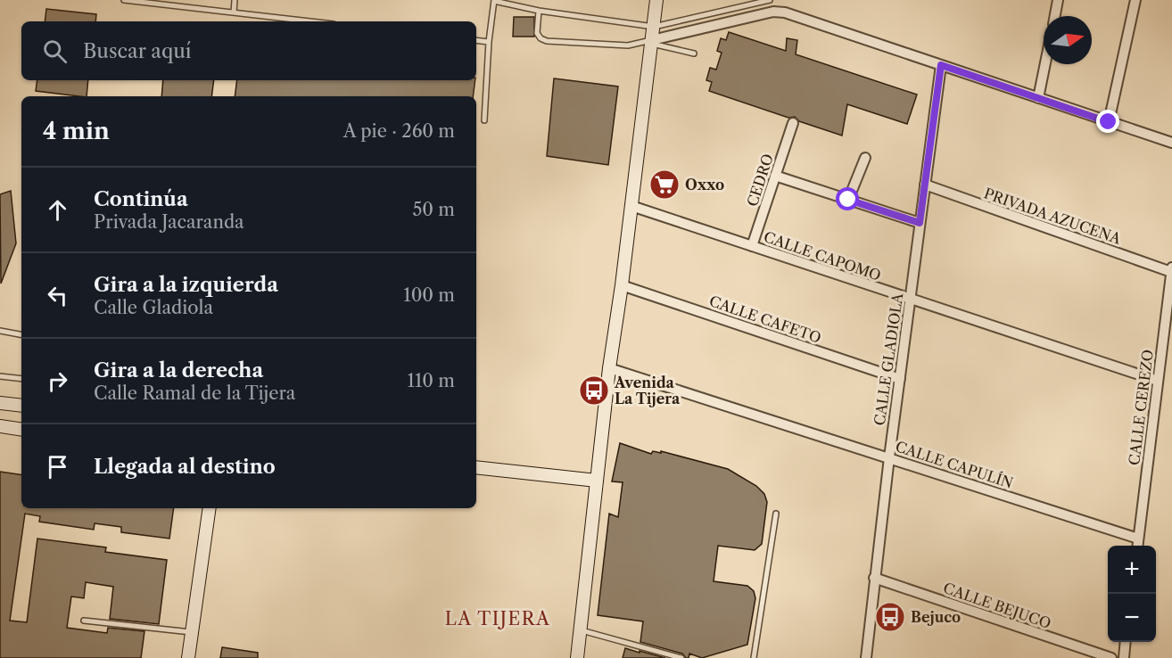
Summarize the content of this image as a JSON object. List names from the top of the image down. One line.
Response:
{"streets":{"street":["CEDRO","PRIVADA AZUCENA","CALLE CAPOMO","CALLE CAFETO","CALLE GLADIOLA","CALLE CEREZO","CALLE CAPULÍN","CALLE BEJUCO"]},"crossings":[["CEDRO","CALLE CAPOMO"],["PRIVADA AZUCENA","CALLE GLADIOLA"],["PRIVADA AZUCENA","CALLE CEREZO"],["CALLE CAPOMO","CALLE GLADIOLA"],["CALLE CAPOMO","CALLE CEREZO"],["CALLE CAFETO","CALLE GLADIOLA"],["CALLE GLADIOLA","CALLE CAPULÍN"],["CALLE GLADIOLA","CALLE BEJUCO"],["CALLE CEREZO","CALLE CAPULÍN"]],"districts":["LA TIJERA"],"places":{"supermarket":["Oxxo"],"bus stop":["Avenida La Tijera","Bejuco"]},"north":"right","page":{"search":"Buscar aquí","heading":["4 min","A pie · 260 m"],"list":[["Continúa","Privada Jacaranda","50 m"],["Gira a la izquierda","Calle Gladiola","100 m"],["Gira a la derecha","Calle Ramal de la Tijera","110 m"],"Llegada al destino"],"map_buttons":["+","−"]}}
